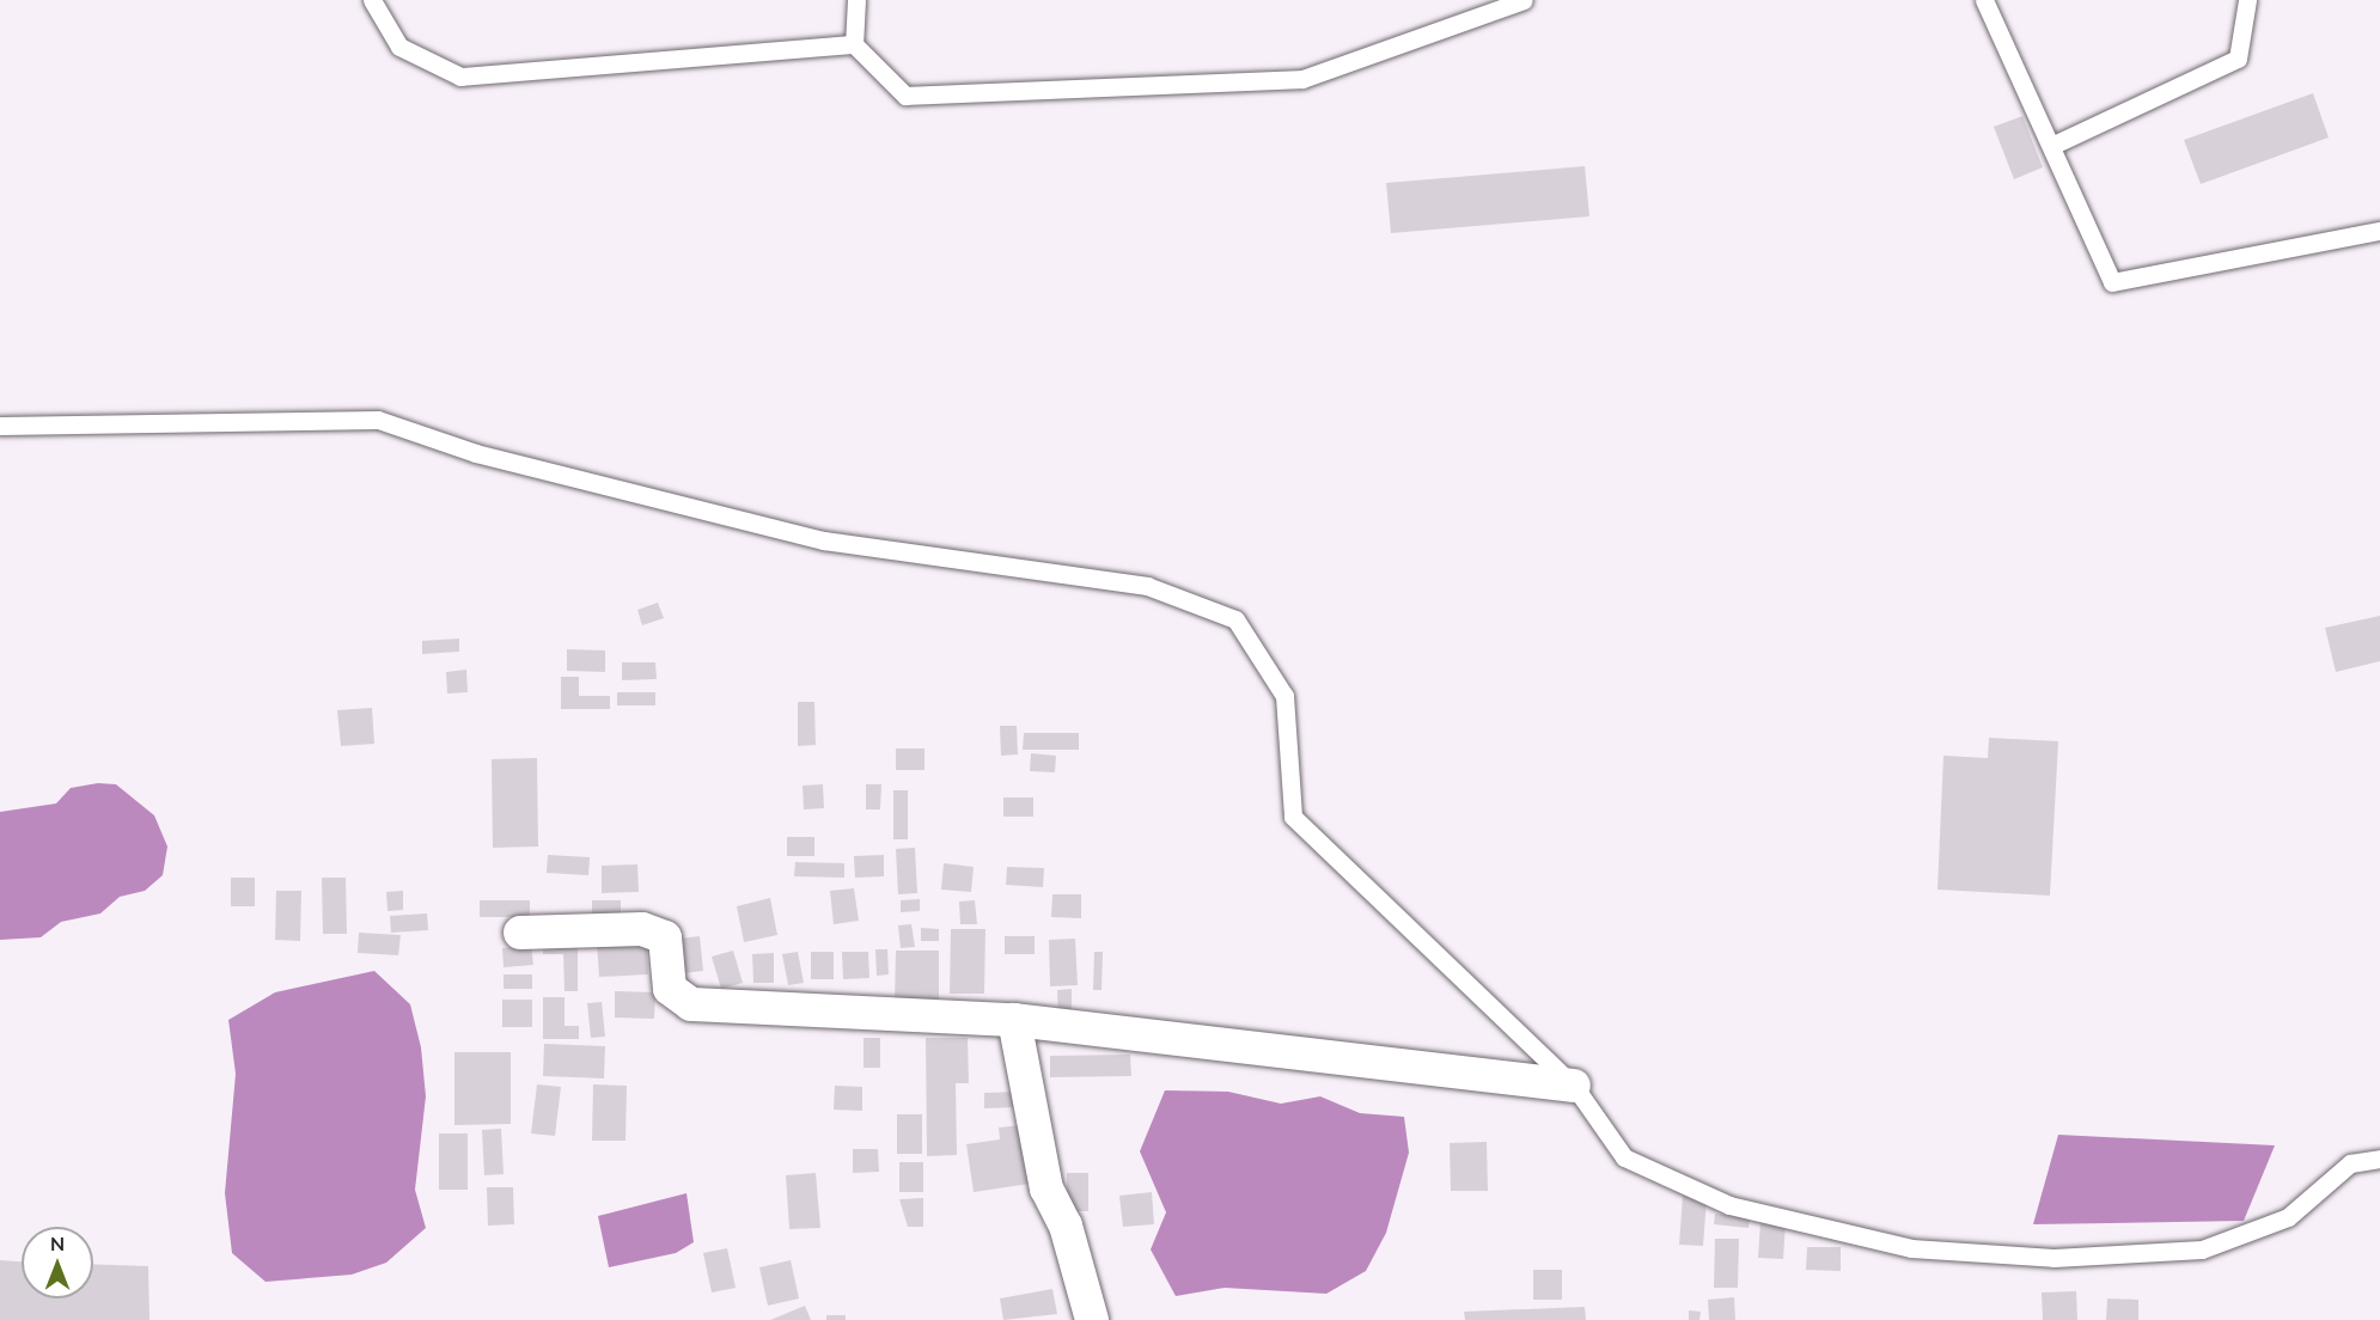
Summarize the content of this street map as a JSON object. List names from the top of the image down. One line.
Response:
{"north":"top"}
